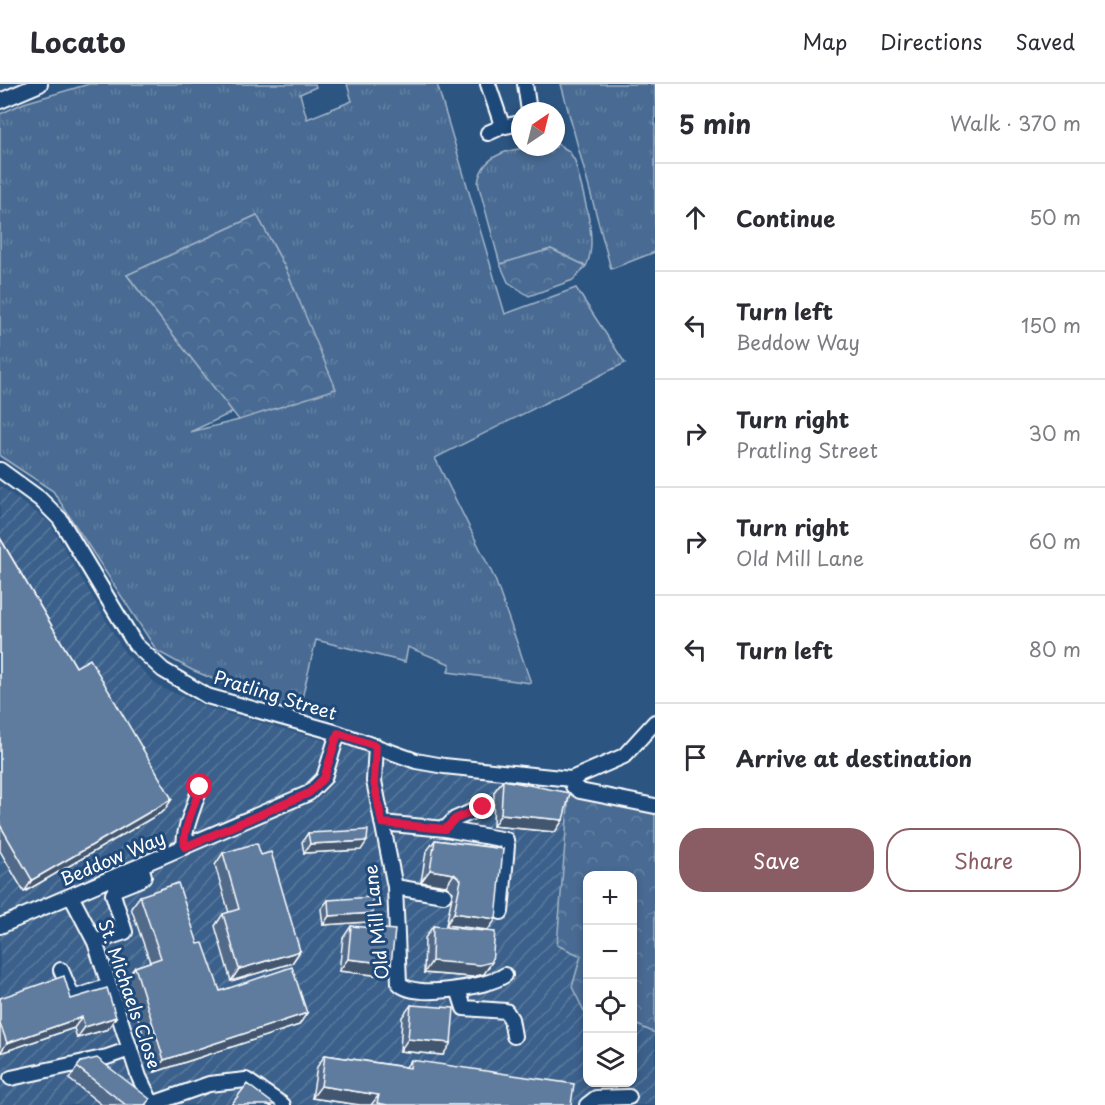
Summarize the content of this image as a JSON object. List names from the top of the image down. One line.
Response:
{"streets":{"street":["Pratling Street","Beddow Way","Old Mill Lane","St. Michaels Close"]},"crossings":[["Pratling Street","Beddow Way"],["Pratling Street","Old Mill Lane"],["Beddow Way","St. Michaels Close"]],"north":"top right","page":{"header":"Locato","nav":["Map","Directions","Saved"],"heading":["5 min","Walk · 370 m"],"list":[["Continue","50 m"],["Turn left","Beddow Way","150 m"],["Turn right","Pratling Street","30 m"],["Turn right","Old Mill Lane","60 m"],["Turn left","80 m"],"Arrive at destination"],"buttons":["Save","Share"],"map_buttons":["+","−"]}}
